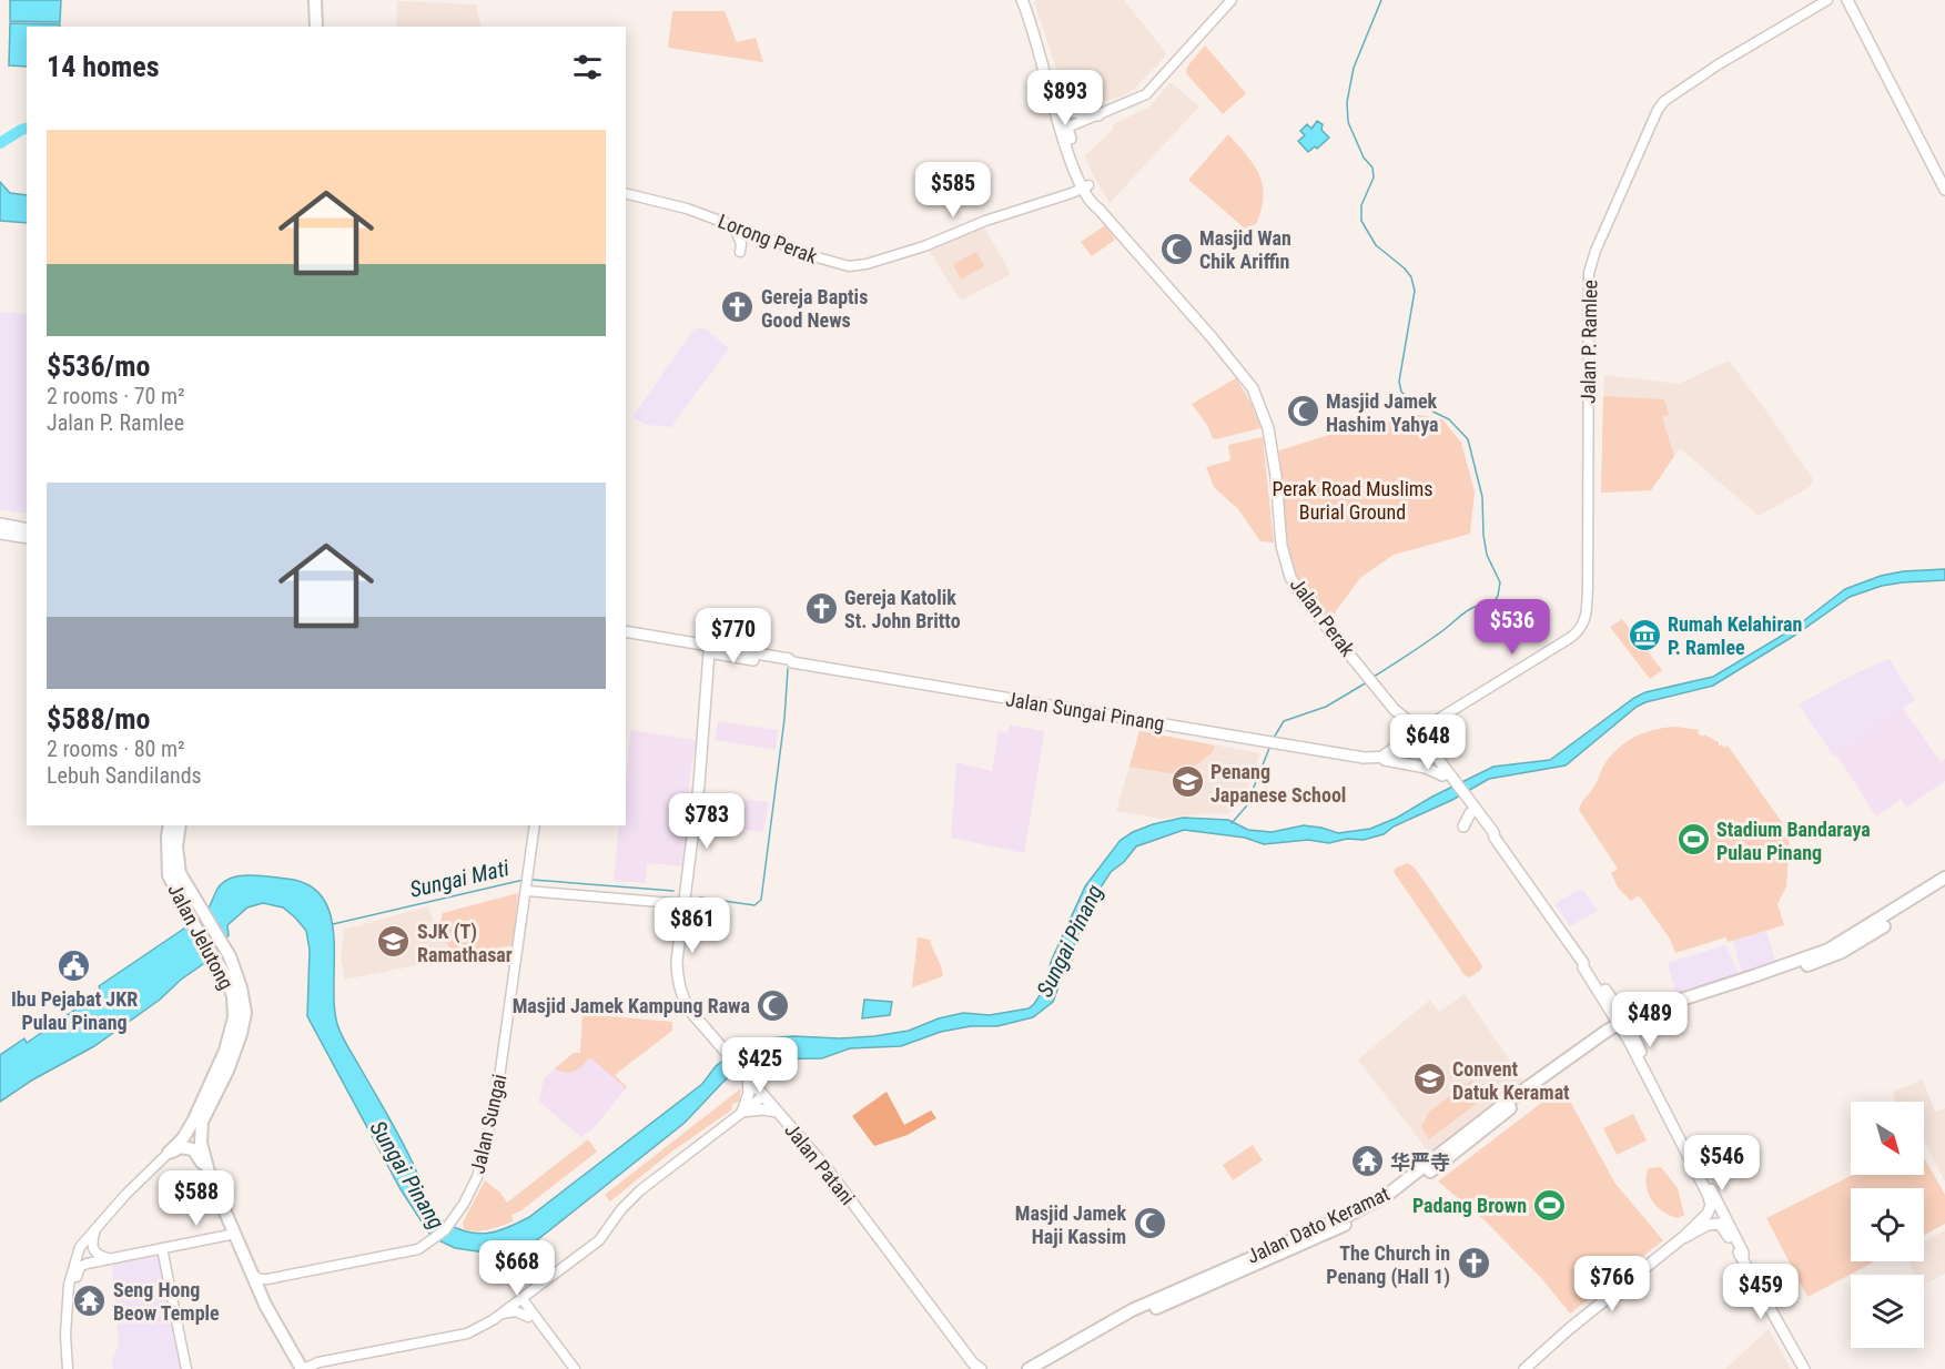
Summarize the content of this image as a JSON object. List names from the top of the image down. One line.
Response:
{"streets":{"main road":["Jalan Perak","Jalan Sungai Pinang","Jalan Jelutong","Jalan Patani","Jalan Dato Keramat"],"street":["Lorong Perak","Jalan P. Ramlee","Jalan Sungai"]},"crossings":[["Lorong Perak","Jalan Perak"],["Jalan P. Ramlee","Jalan Perak"],["Jalan Perak","Jalan Sungai Pinang"],["Jalan Perak","Jalan Dato Keramat"],["Jalan Sungai Pinang","Jalan Patani"]],"water":["Sungai Mati","Sungai Pinang"],"parks":["Perak Road Muslims Burial Ground"],"places":{"mosque":["Masjid Wan Chik Ariffin","Masjid Jamek Hashim Yahya","Masjid Jamek Kampung Rawa","Masjid Jamek Haji Kassim"],"church":["Gereja Baptis Good News","Gereja Katolik St. John Britto","The Church in Penang (Hall 1)"],"museum":["Rumah Kelahiran P. Ramlee"],"school or university":["Penang Japanese School","SJK (T) Ramathasar","Convent Datuk Keramat"],"sports":["Stadium Bandaraya Pulau Pinang","Padang Brown"],"public building":["Ibu Pejabat JKR Pulau Pinang"],"temple":["华严寺","Seng Hong Beow Temple"]},"north":"bottom right","page":{"heading":"14 homes","price":["$893","$585","$536","$770","$648","$783","$861","$489","$425","$546","$588","$668","$766","$459"],"list":[{"name":"$536/mo","note":"2 rooms · 70 m² · Jalan P. Ramlee"},{"name":"$588/mo","note":"2 rooms · 80 m² · Lebuh Sandilands"}]}}
